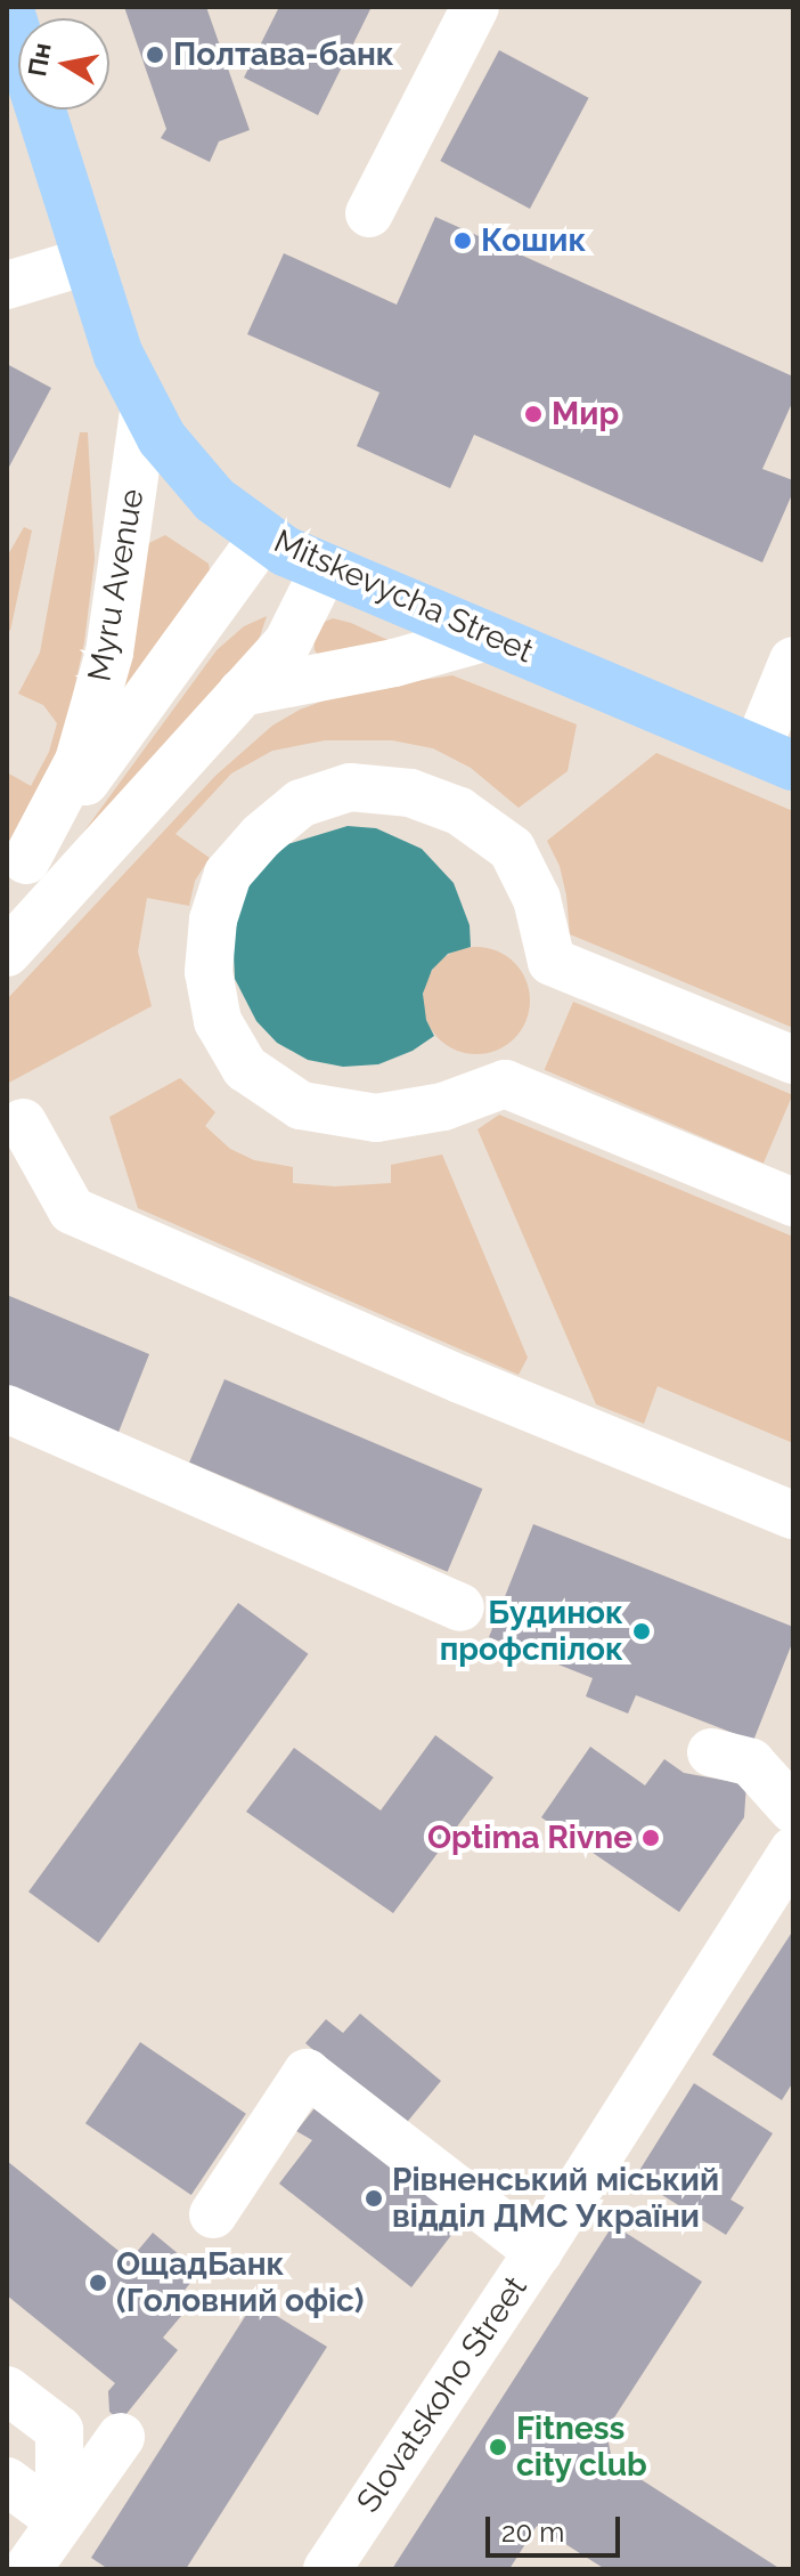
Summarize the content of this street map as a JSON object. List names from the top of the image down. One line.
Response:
{"streets":{"main road":["Mitskevycha Street"],"street":["Myru Avenue","Slovatskoho Street"]},"crossings":[["Myru Avenue","Mitskevycha Street"]],"places":["Полтава-банк","Кошик","Мир","Будинок профспілок","Optima Rivne","Рівненський міський відділ ДМС України","ОщадБанк (Головний офіс)","Fitness city club"],"scale_bar":"20 m","north":"left"}
